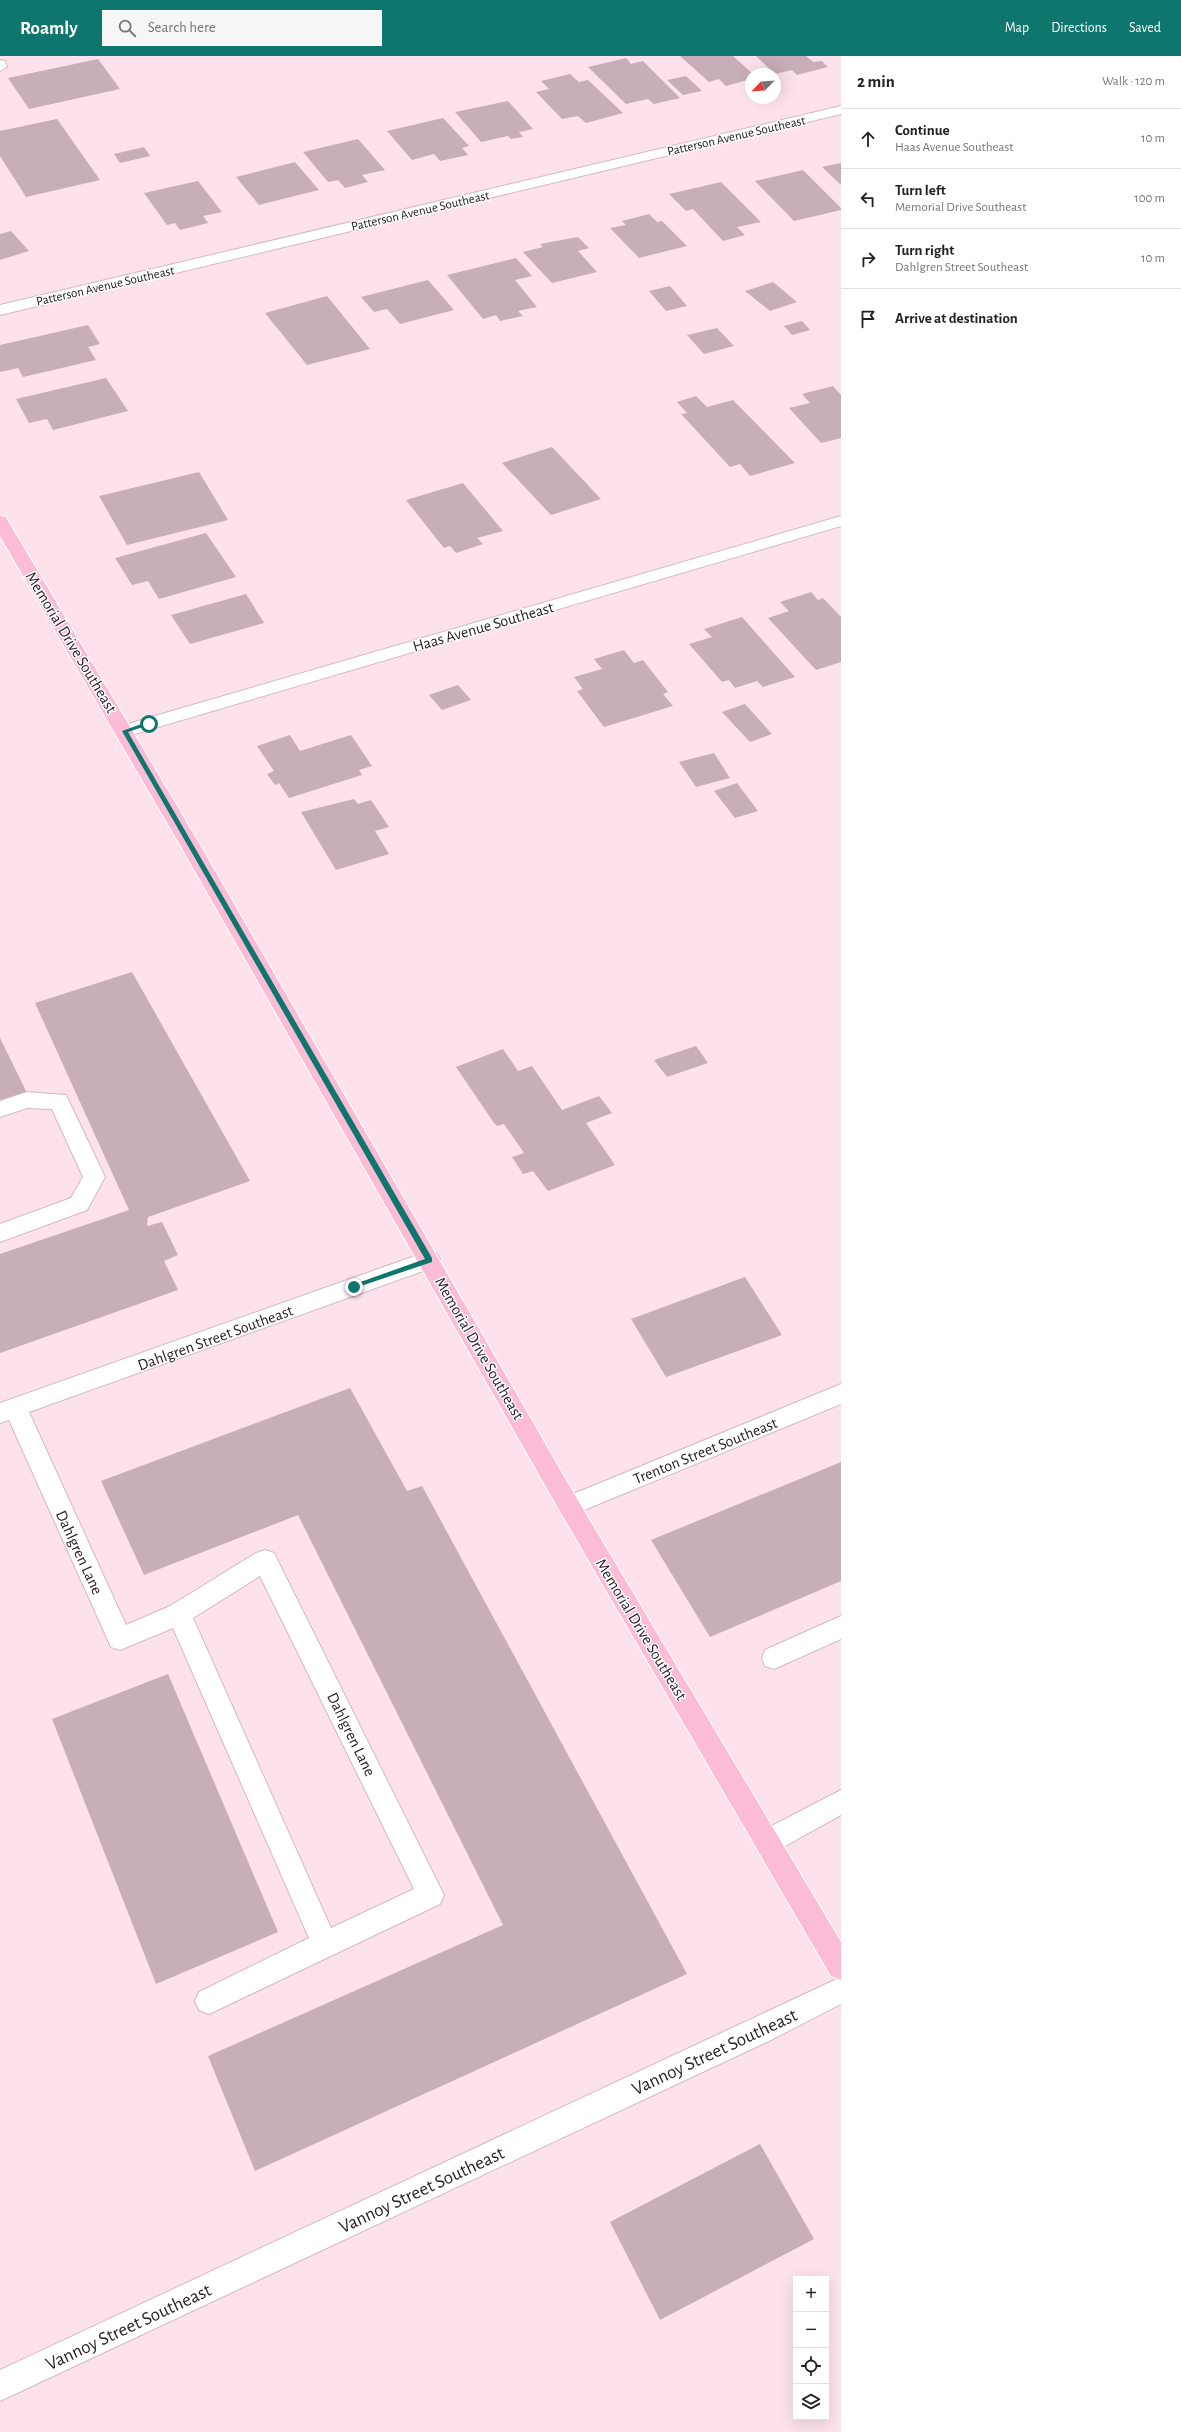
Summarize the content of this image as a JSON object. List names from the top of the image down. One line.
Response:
{"streets":{"main road":["Memorial Drive Southeast"],"street":["Patterson Avenue Southeast","Haas Avenue Southeast","Dahlgren Street Southeast","Trenton Street Southeast","Dahlgren Lane","Vannoy Street Southeast"]},"crossings":[["Haas Avenue Southeast","Memorial Drive Southeast"],["Memorial Drive Southeast","Dahlgren Street Southeast"],["Memorial Drive Southeast","Trenton Street Southeast"],["Dahlgren Street Southeast","Dahlgren Lane"]],"north":"bottom left","page":{"header":"Roamly","search":"Search here","nav":["Map","Directions","Saved"],"heading":["2 min","Walk · 120 m"],"list":[["Continue","Haas Avenue Southeast","10 m"],["Turn left","Memorial Drive Southeast","100 m"],["Turn right","Dahlgren Street Southeast","10 m"],"Arrive at destination"],"map_buttons":["+","−"]}}
